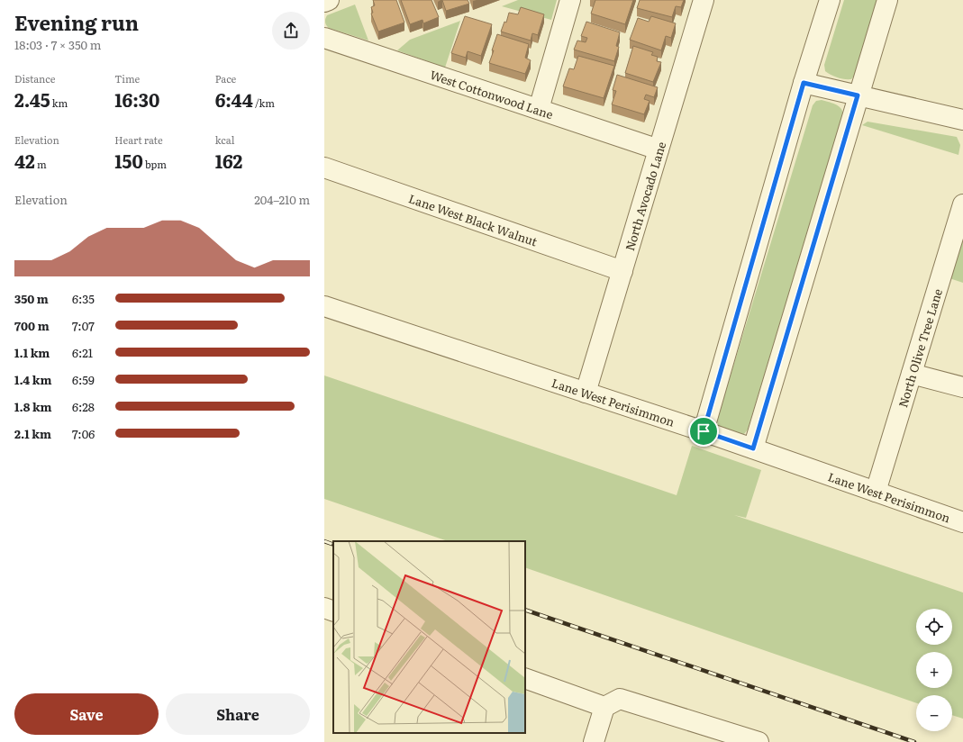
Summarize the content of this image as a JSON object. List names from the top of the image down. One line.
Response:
{"streets":{"street":["West Cottonwood Lane","North Avocado Lane","Lane West Black Walnut","North Olive Tree Lane","Lane West Perisimmon"]},"crossings":[["West Cottonwood Lane","North Avocado Lane"],["North Avocado Lane","Lane West Black Walnut"],["North Avocado Lane","Lane West Perisimmon"],["North Olive Tree Lane","Lane West Perisimmon"]],"page":{"heading":["Evening run","18:03 · 7 × 350 m"],"stats":[["Distance","2.45 km"],["Time","16:30"],["Pace","6:44 /km"],["Elevation","42 m"],["Heart rate","150 bpm"],["kcal","162"]],"chart":["Elevation","204–210 m"],"list":[{"name":"350 m","note":"6:35"},{"name":"700 m","note":"7:07"},{"name":"1.1 km","note":"6:21"},{"name":"1.4 km","note":"6:59"},{"name":"1.8 km","note":"6:28"},{"name":"2.1 km","note":"7:06"}],"map_buttons":["+","−"],"buttons":["Save","Share"]}}
